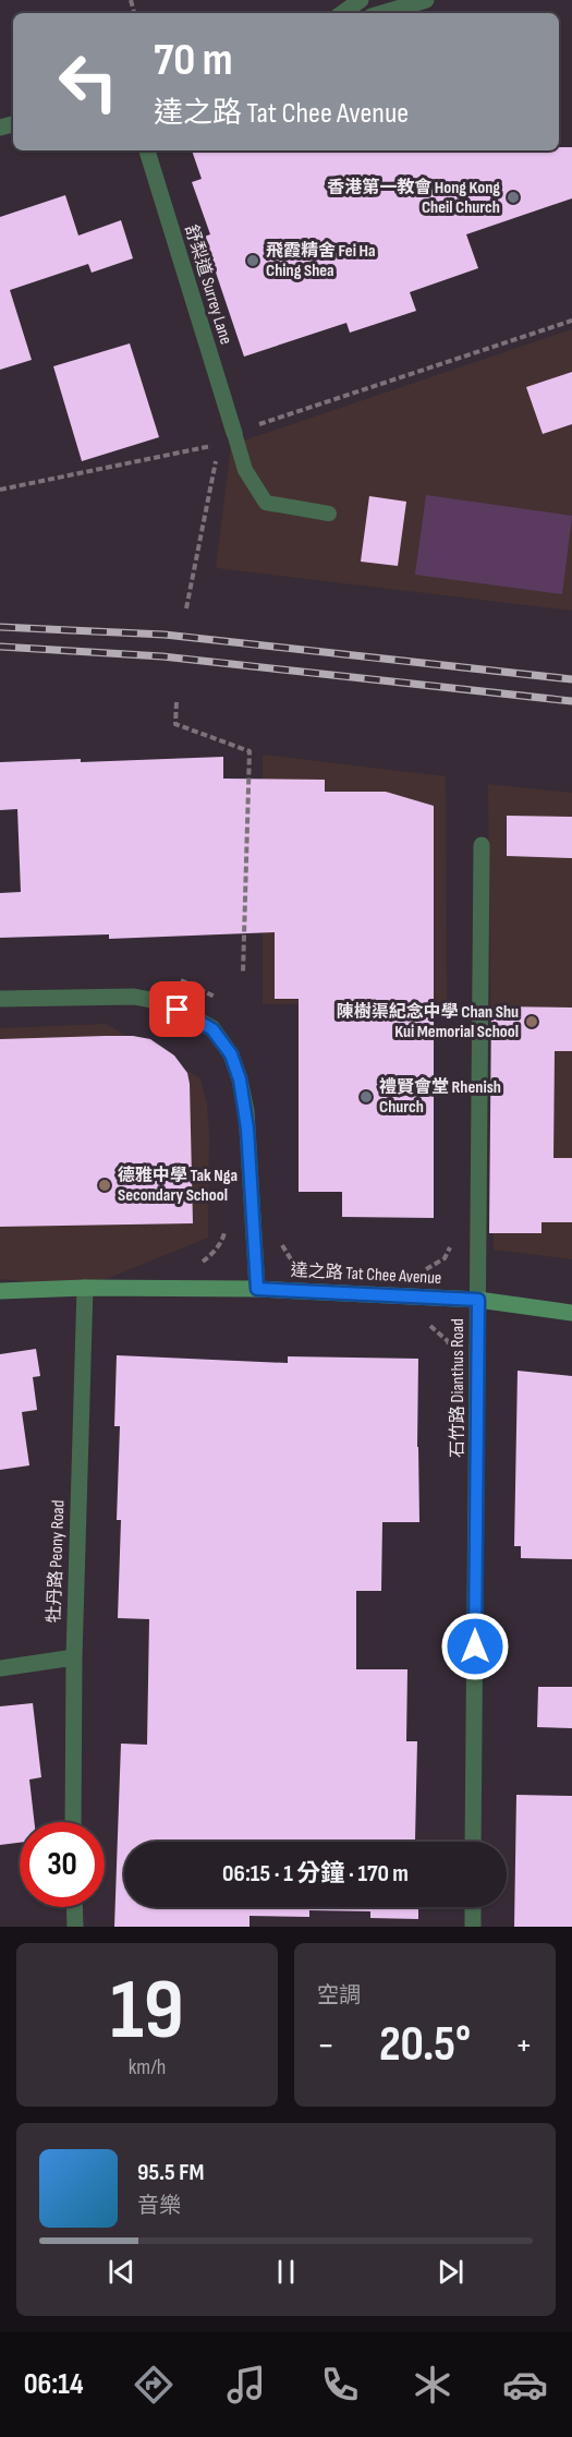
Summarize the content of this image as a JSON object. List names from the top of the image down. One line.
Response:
{"streets":{"main road":["達之路 Tat Chee Avenue"],"street":["舒梨道 Surrey Lane","石竹路 Dianthus Road","牡丹路 Peony Road"]},"crossings":[["達之路 Tat Chee Avenue","石竹路 Dianthus Road"],["達之路 Tat Chee Avenue","牡丹路 Peony Road"]],"places":["香港第一教會 Hong Kong Cheil Church","飛霞精舍 Fei Ha Ching Shea","陳樹渠紀念中學 Chan Shu Kui Memorial School","禮賢會堂 Rhenish Church","德雅中學 Tak Nga Secondary School"],"page":{"turn":["70 m","達之路 Tat Chee Avenue"],"limit":"30","trip":"06:15 · 1 分鐘 · 170 m","tile":[["19","km/h"],"空調"],"heat":["−","20.5°","+"],"song":["95.5 FM","音樂"],"tabs":"06:14"}}
